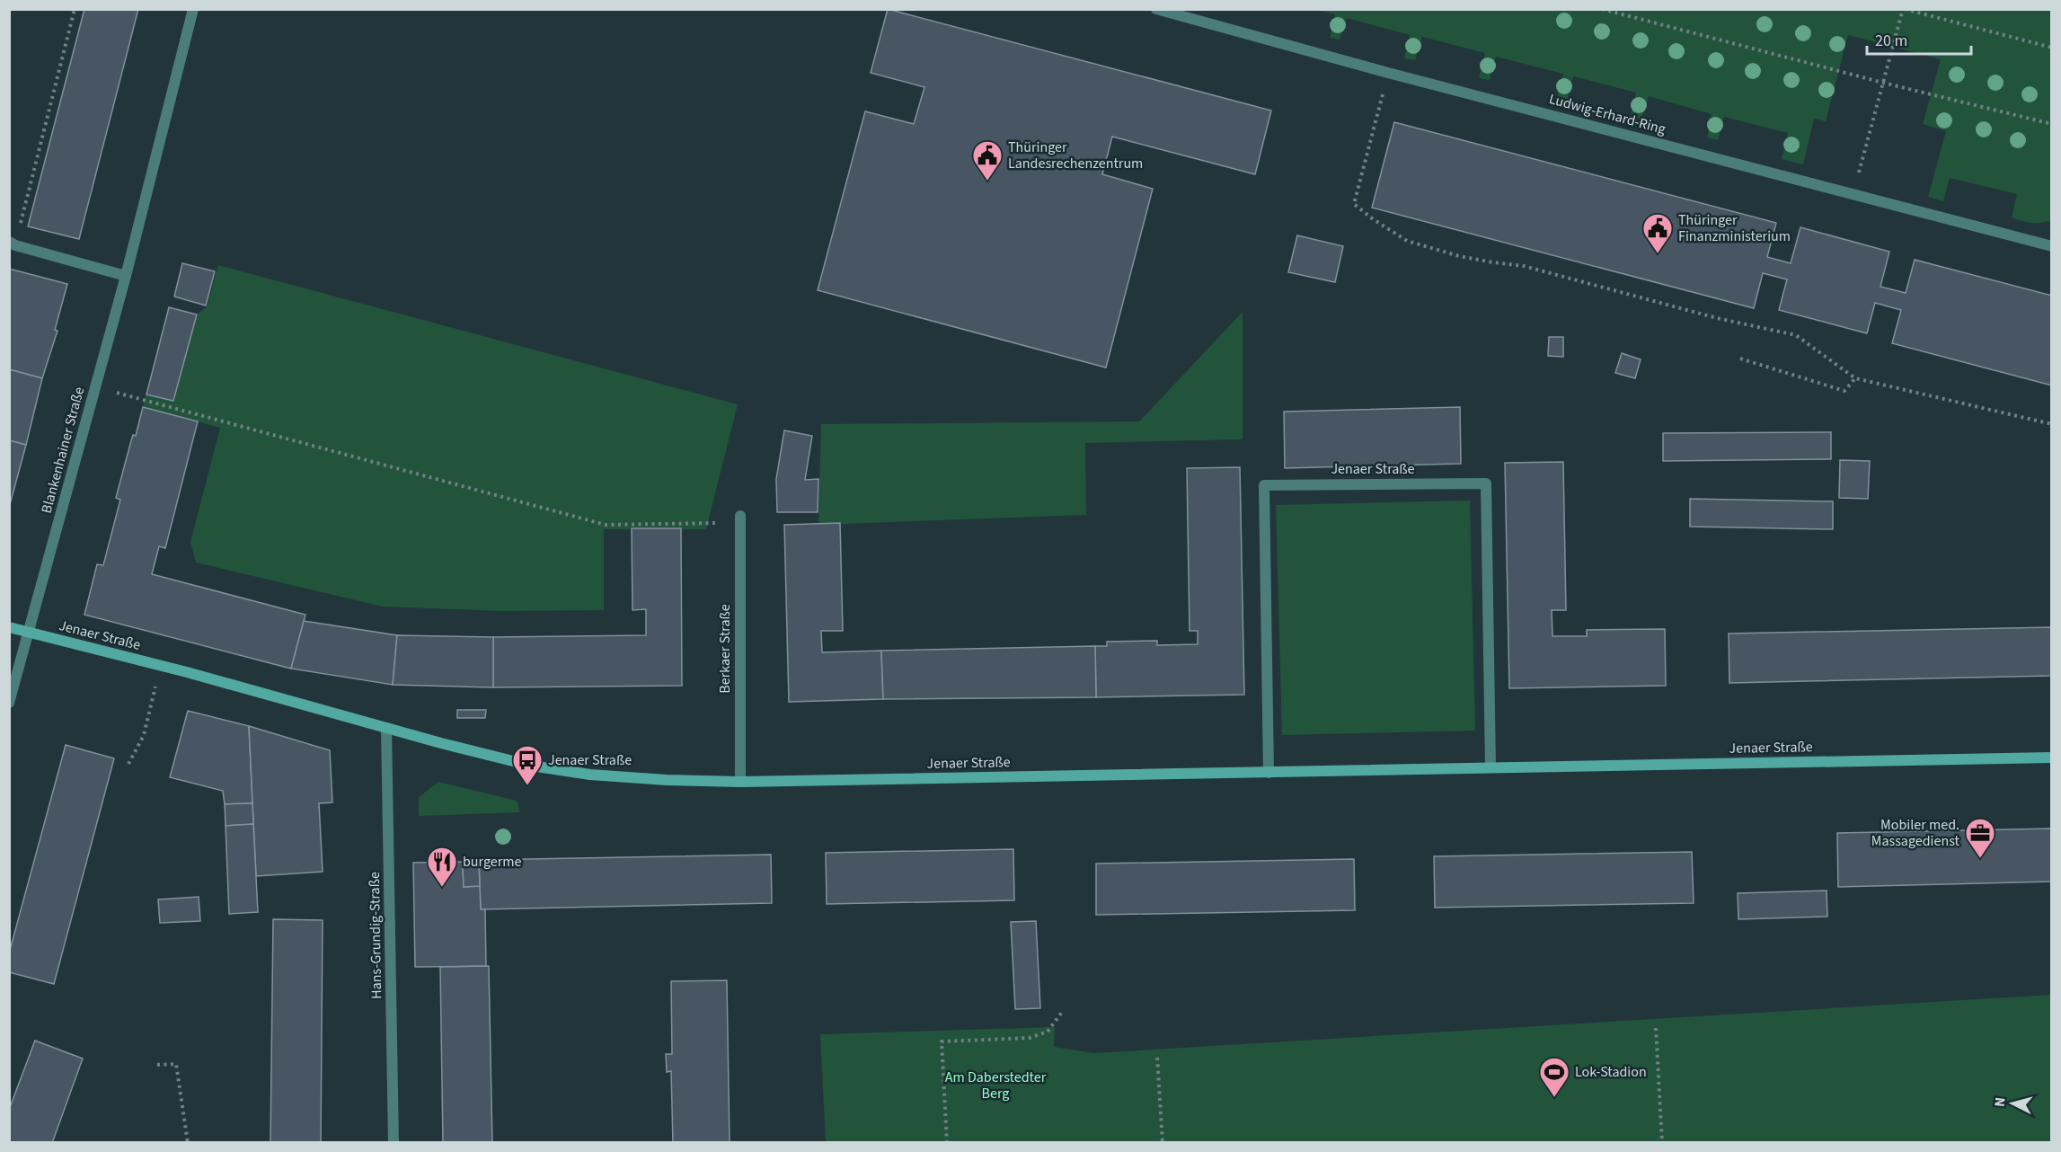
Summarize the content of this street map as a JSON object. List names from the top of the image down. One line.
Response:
{"streets":{"street":["Ludwig-Erhard-Ring","Blankenhainer Straße","Jenaer Straße","Berkaer Straße","Hans-Grundig-Straße"]},"crossings":[["Blankenhainer Straße","Jenaer Straße"],["Jenaer Straße","Berkaer Straße"],["Jenaer Straße","Hans-Grundig-Straße"]],"parks":["Am Daberstedter Berg"],"places":{"public building":["Thüringer Landesrechenzentrum","Thüringer Finanzministerium"],"bus stop":["Jenaer Straße"],"office":["Mobiler med. Massagedienst"],"restaurant":["burgerme"],"sports":["Lok-Stadion"]},"scale_bar":"20 m","north":"left"}
